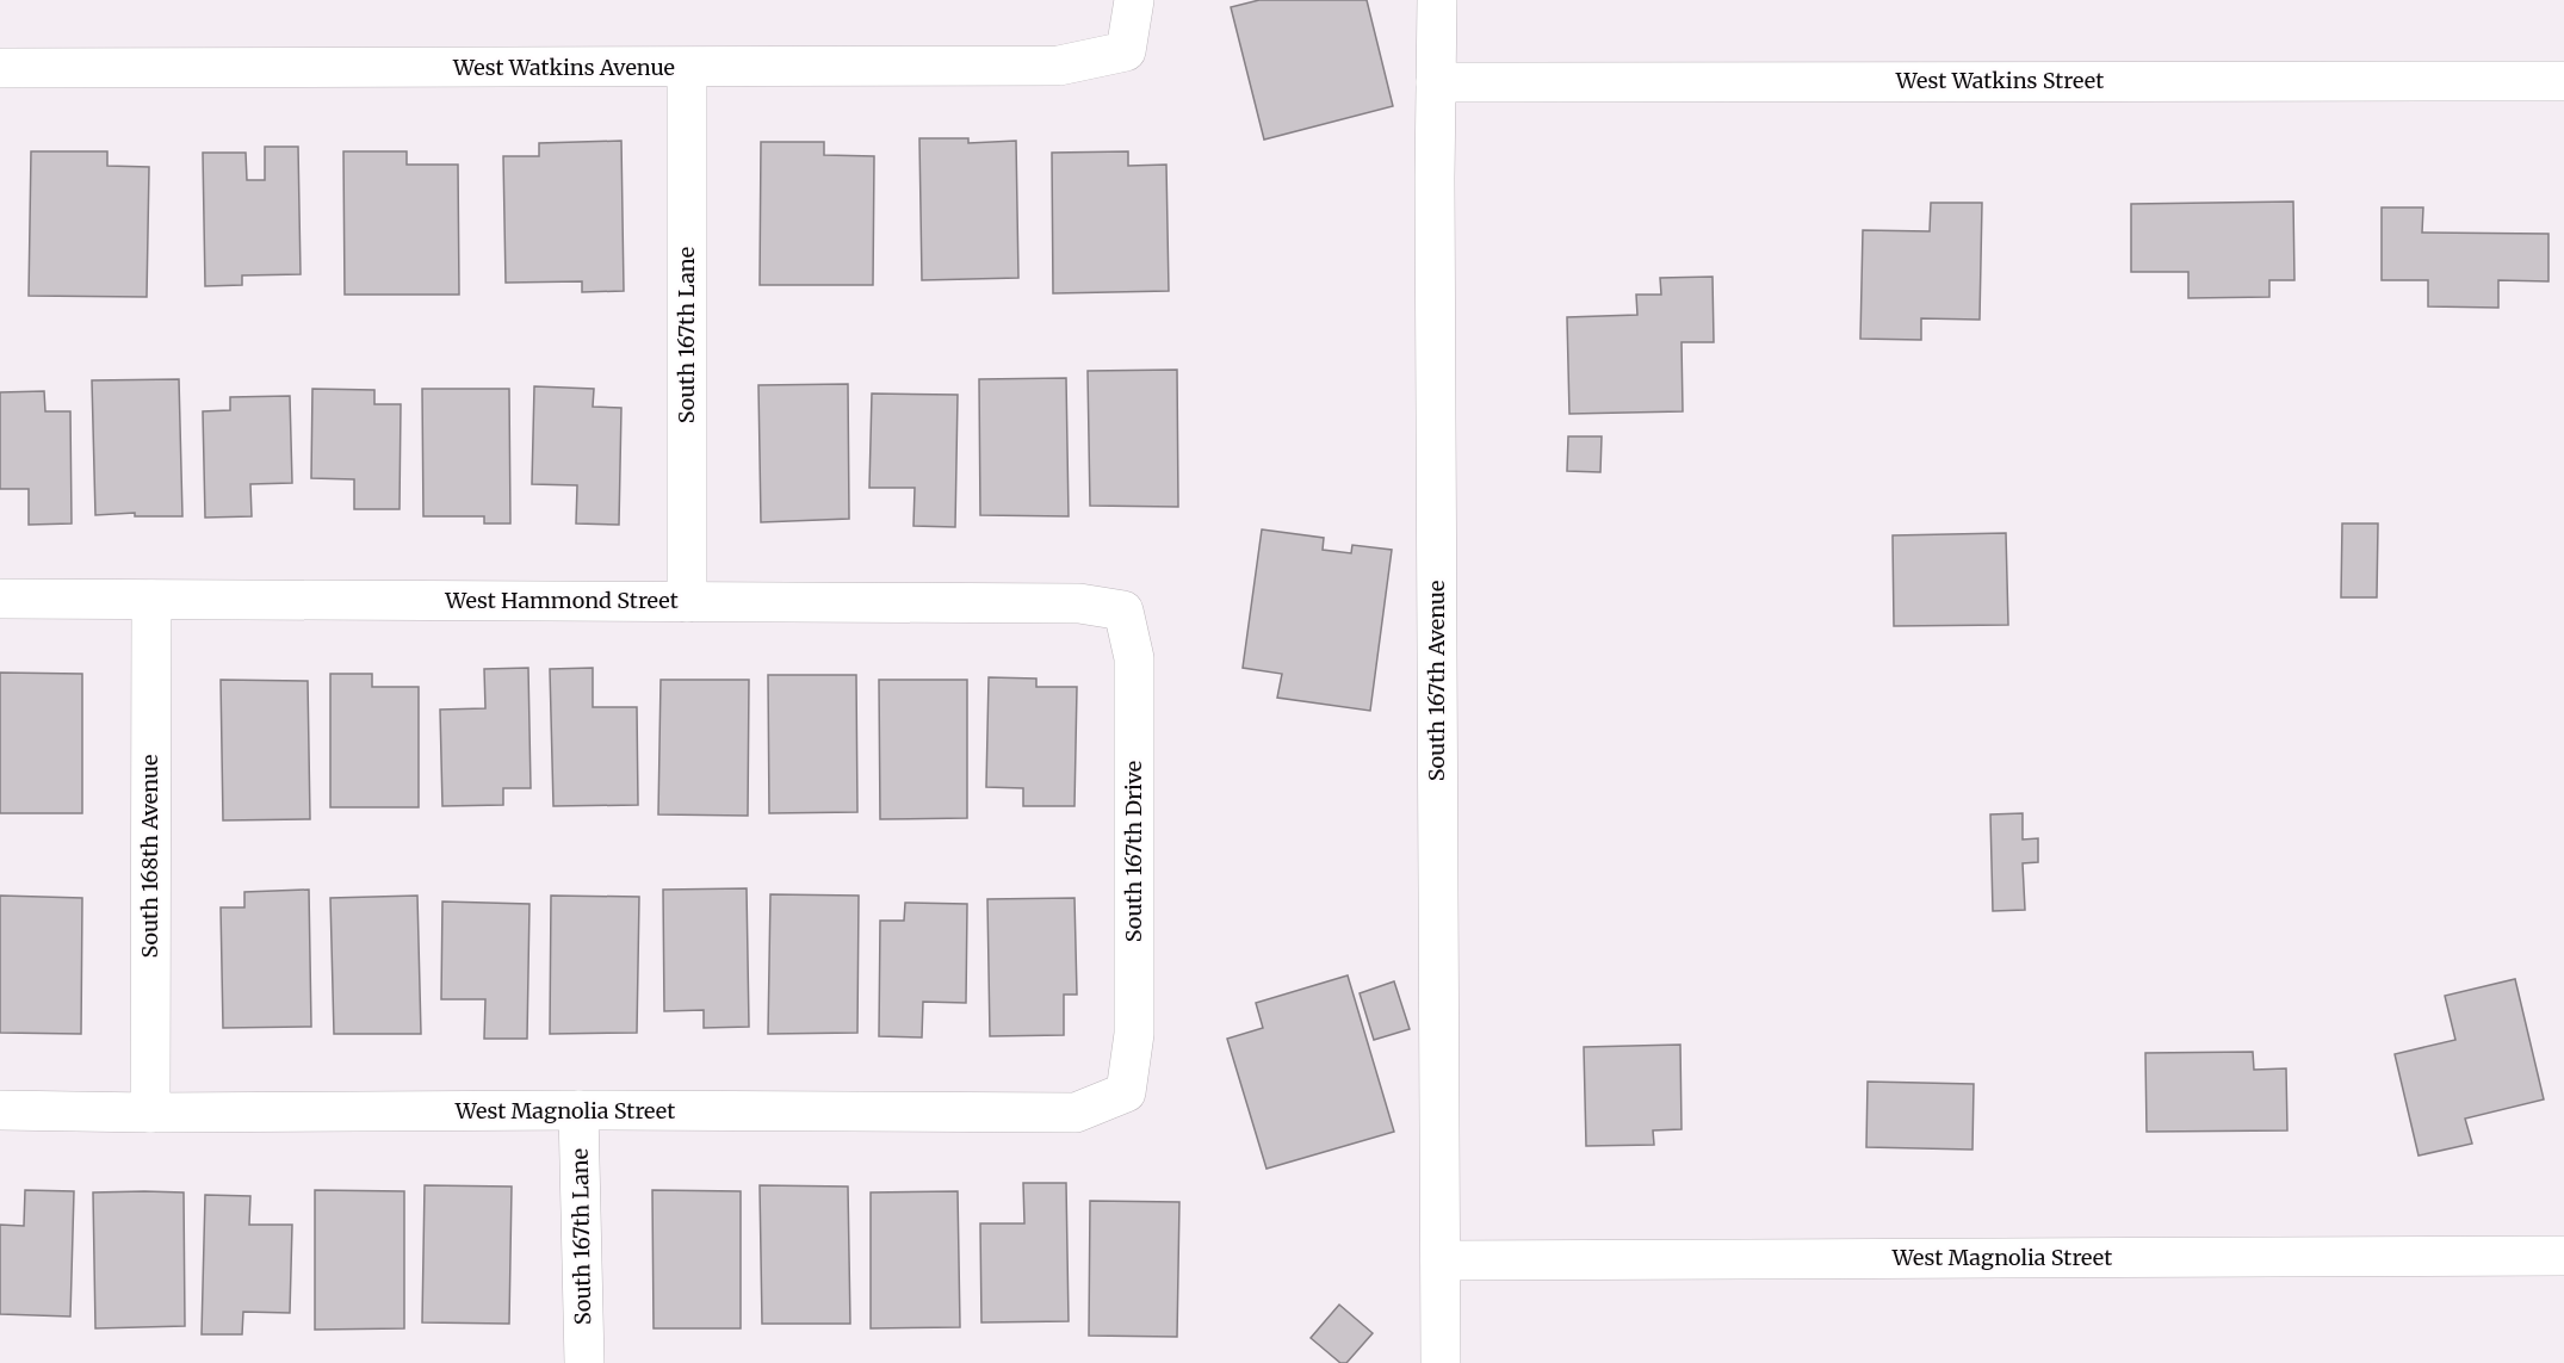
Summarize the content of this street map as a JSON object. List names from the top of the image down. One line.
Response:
{"streets":{"street":["West Watkins Avenue","West Watkins Street","South 167th Lane","West Hammond Street","South 167th Avenue","South 167th Drive","South 168th Avenue","West Magnolia Street"]},"crossings":[["West Watkins Avenue","South 167th Lane"],["West Watkins Street","South 167th Avenue"],["South 167th Lane","West Hammond Street"],["South 167th Lane","West Magnolia Street"],["West Hammond Street","South 167th Drive"],["West Hammond Street","South 168th Avenue"],["South 167th Avenue","West Magnolia Street"],["South 167th Drive","West Magnolia Street"],["South 168th Avenue","West Magnolia Street"]]}
